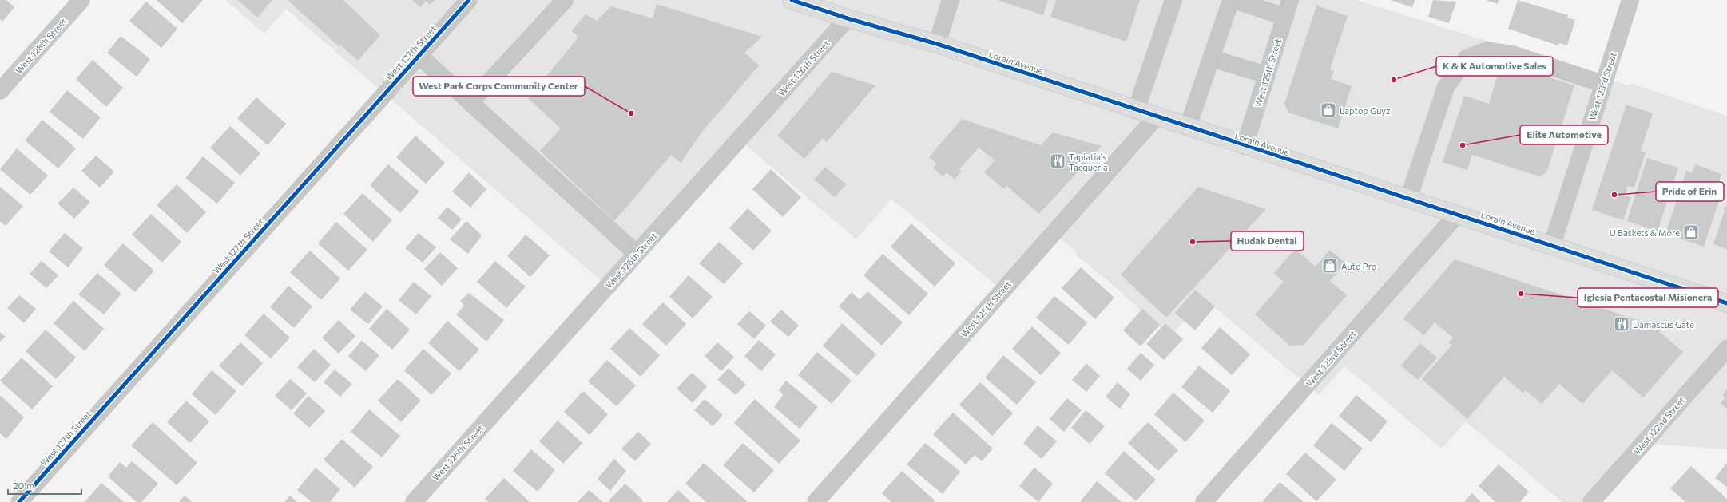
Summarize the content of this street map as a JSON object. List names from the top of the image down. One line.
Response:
{"streets":{"main road":["Lorain Avenue"],"street":["West 128th Street","West 127th Street","West 126th Street","West 125th Street","West 123rd Street","West 122nd Street"]},"crossings":[["Lorain Avenue","West 126th Street"],["Lorain Avenue","West 125th Street"],["Lorain Avenue","West 123rd Street"]],"places":{"other":["K & K Automotive Sales","West Park Corps Community Center","Elite Automotive","Pride of Erin","Hudak Dental","Iglesia Pentacostal Misionera"],"shop":["Laptop Guyz","U Baskets & More","Auto Pro"],"restaurant":["Tapiatia's Tacqueria","Damascus Gate"]},"scale_bar":"20 m"}
